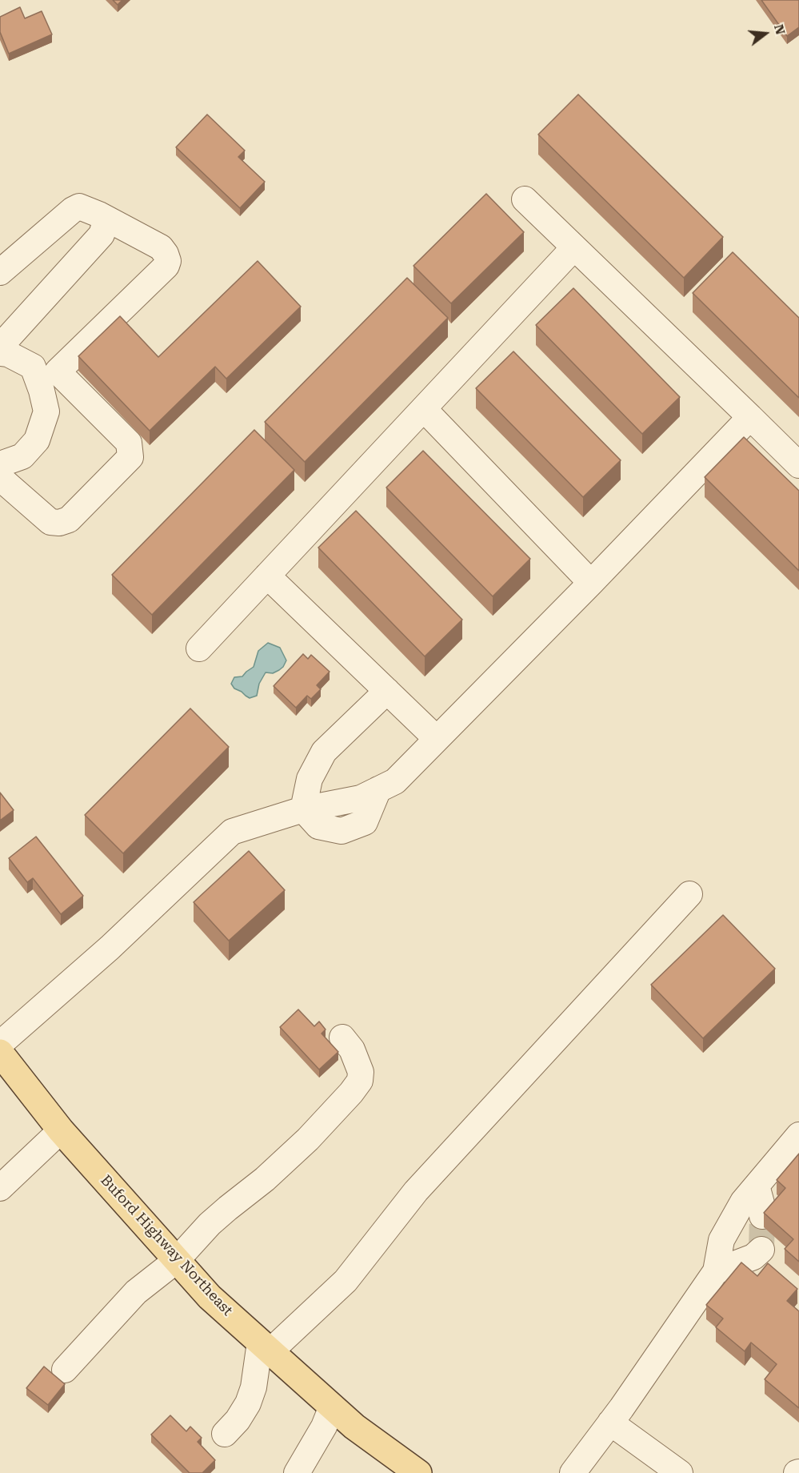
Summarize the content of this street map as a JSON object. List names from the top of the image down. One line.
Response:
{"streets":{"main road":["Buford Highway Northeast"]},"north":"right"}
